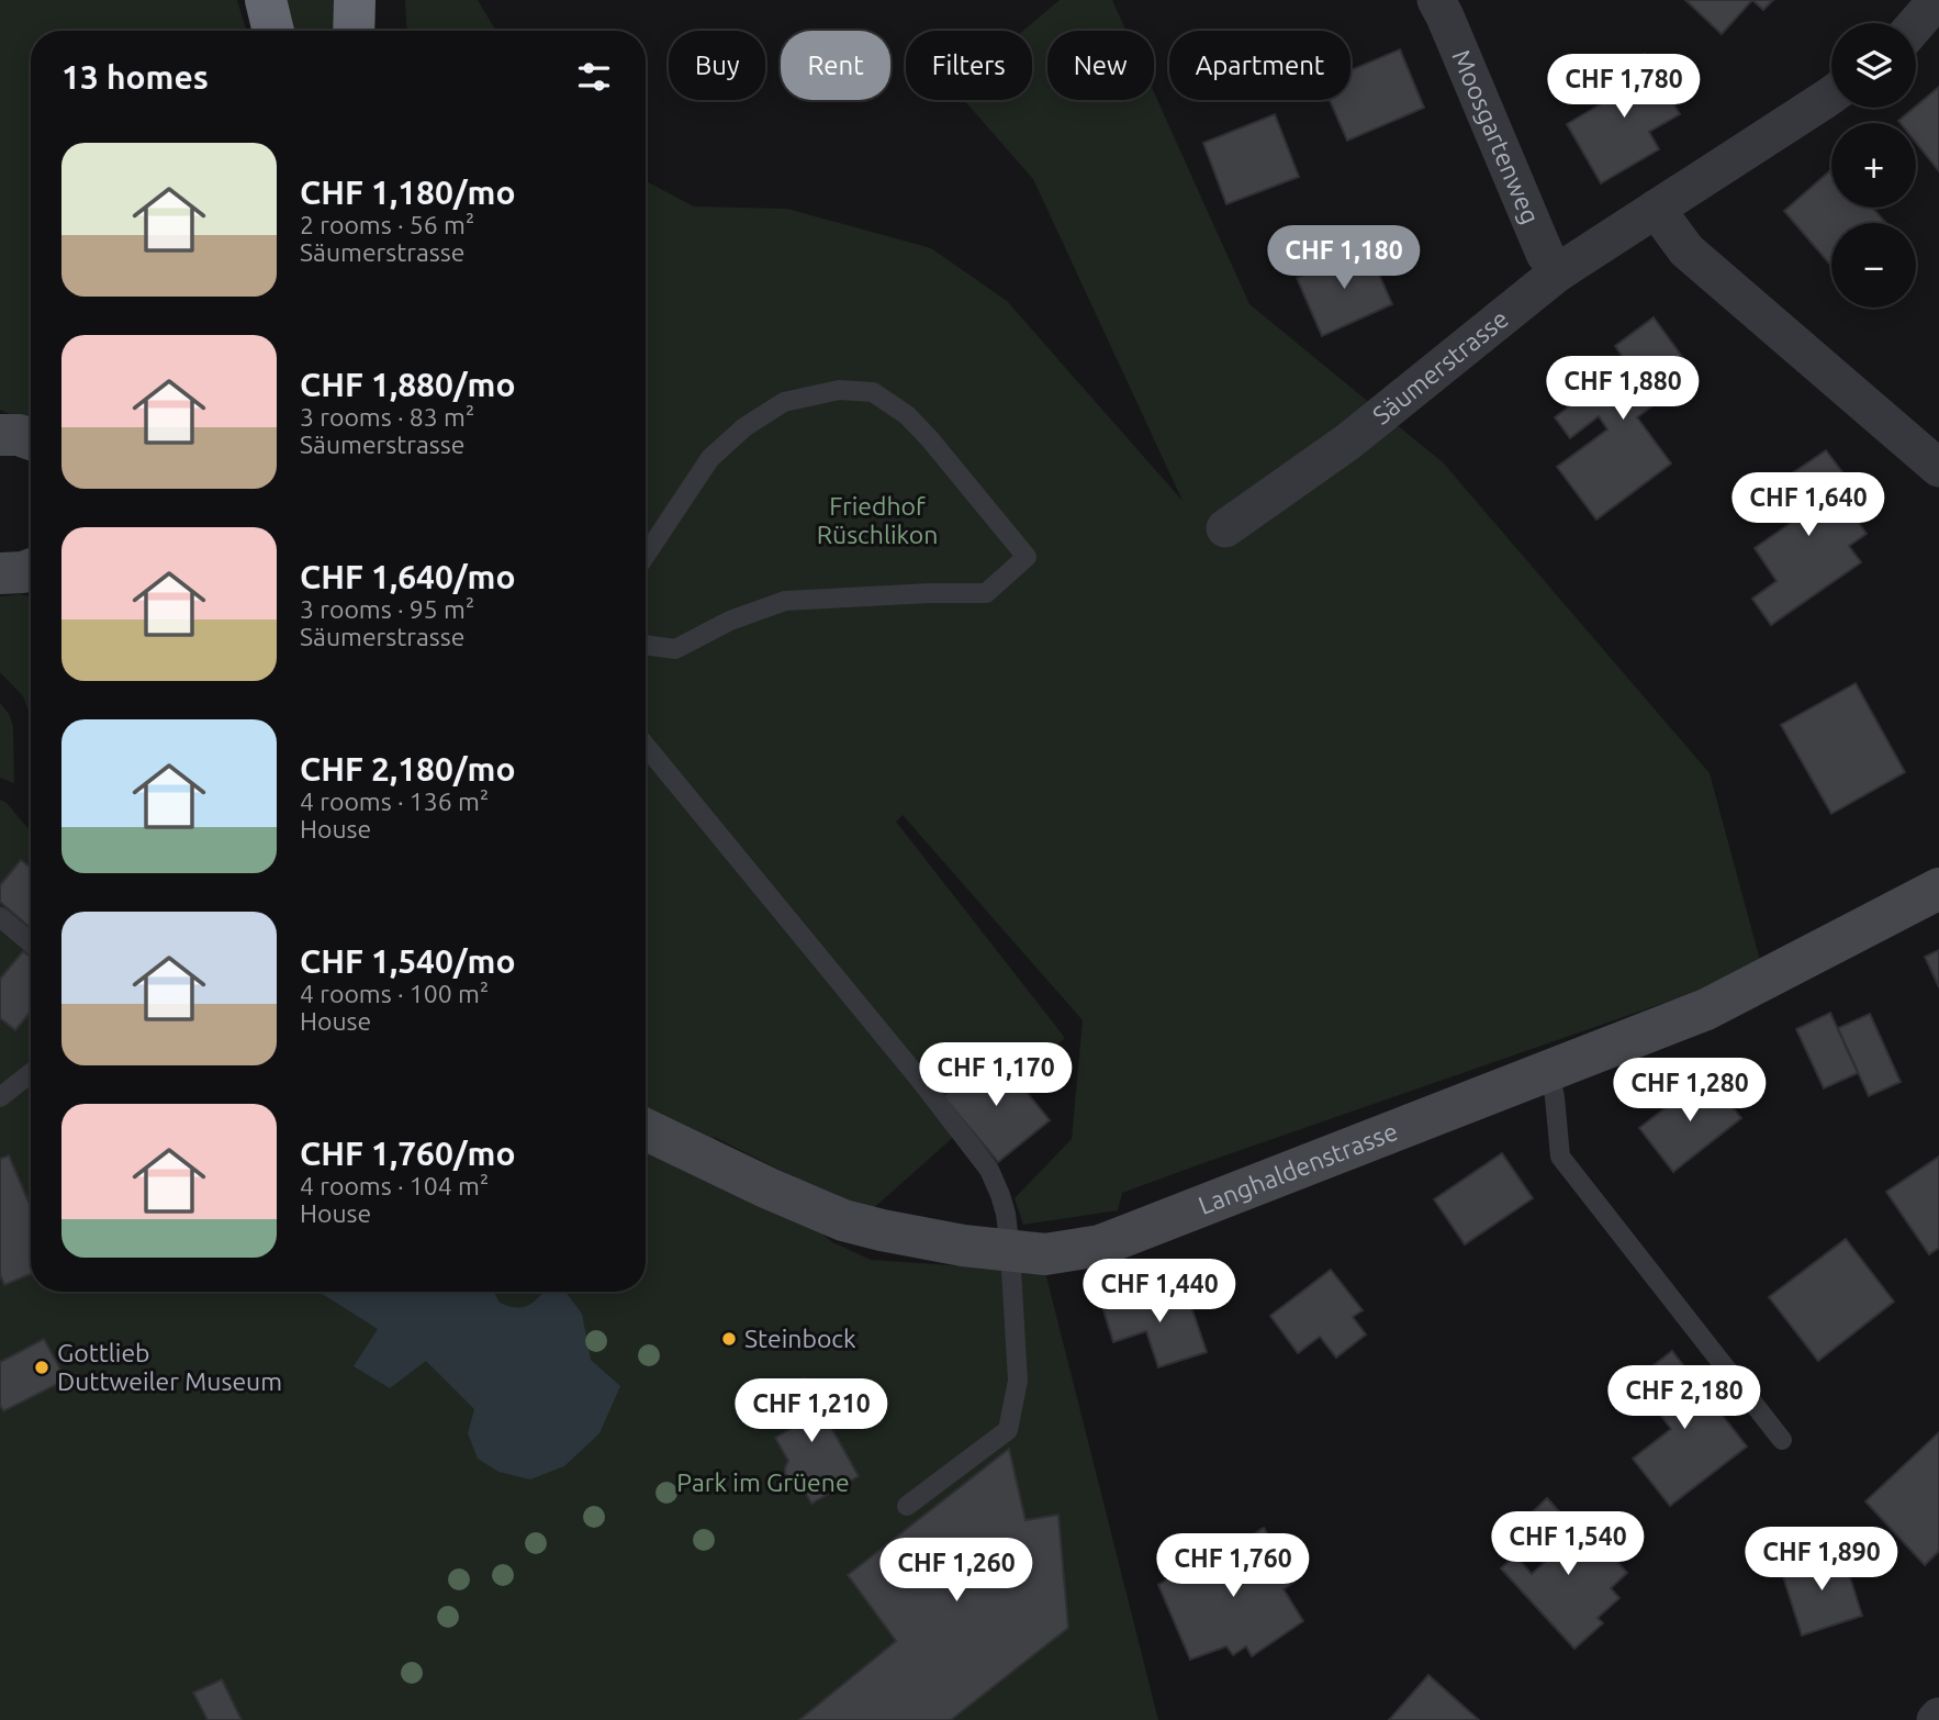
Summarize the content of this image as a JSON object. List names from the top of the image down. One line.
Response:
{"streets":{"street":["Moosgartenweg","Säumerstrasse","Langhaldenstrasse"]},"crossings":[["Moosgartenweg","Säumerstrasse"]],"parks":["Friedhof Rüschlikon","Park im Grüene"],"places":["Steinbock","Gottlieb Duttweiler Museum"],"page":{"map_buttons":["+","−"],"chip":["Buy","Rent","Filters","New","Apartment"],"heading":"13 homes","price":["CHF 1,780","CHF 1,180","CHF 1,880","CHF 1,640","CHF 1,170","CHF 1,280","CHF 1,440","CHF 2,180","CHF 1,210","CHF 1,540","CHF 1,890","CHF 1,760","CHF 1,260"],"list":[{"name":"CHF 1,180/mo","note":"2 rooms · 56 m² · Säumerstrasse"},{"name":"CHF 1,880/mo","note":"3 rooms · 83 m² · Säumerstrasse"},{"name":"CHF 1,640/mo","note":"3 rooms · 95 m² · Säumerstrasse"},{"name":"CHF 2,180/mo","note":"4 rooms · 136 m² · House"},{"name":"CHF 1,540/mo","note":"4 rooms · 100 m² · House"},{"name":"CHF 1,760/mo","note":"4 rooms · 104 m² · House"}]}}
